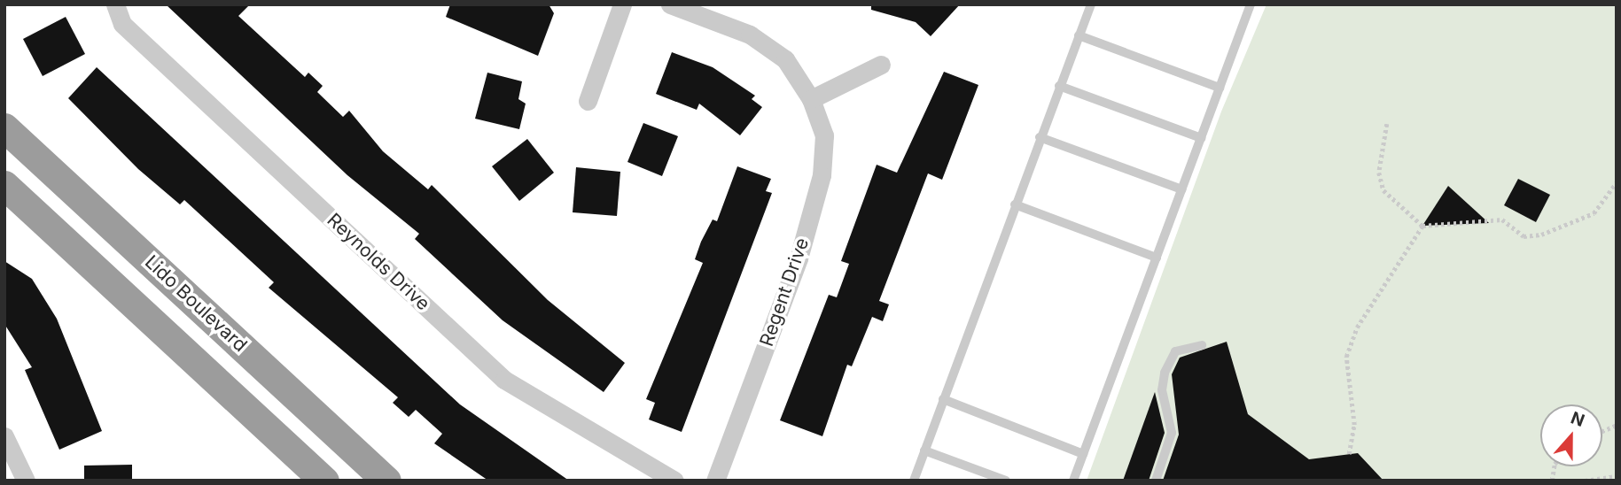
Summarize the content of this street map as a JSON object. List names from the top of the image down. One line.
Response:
{"streets":{"highway":["Lido Boulevard"],"street":["Reynolds Drive","Regent Drive"]},"north":"top"}
